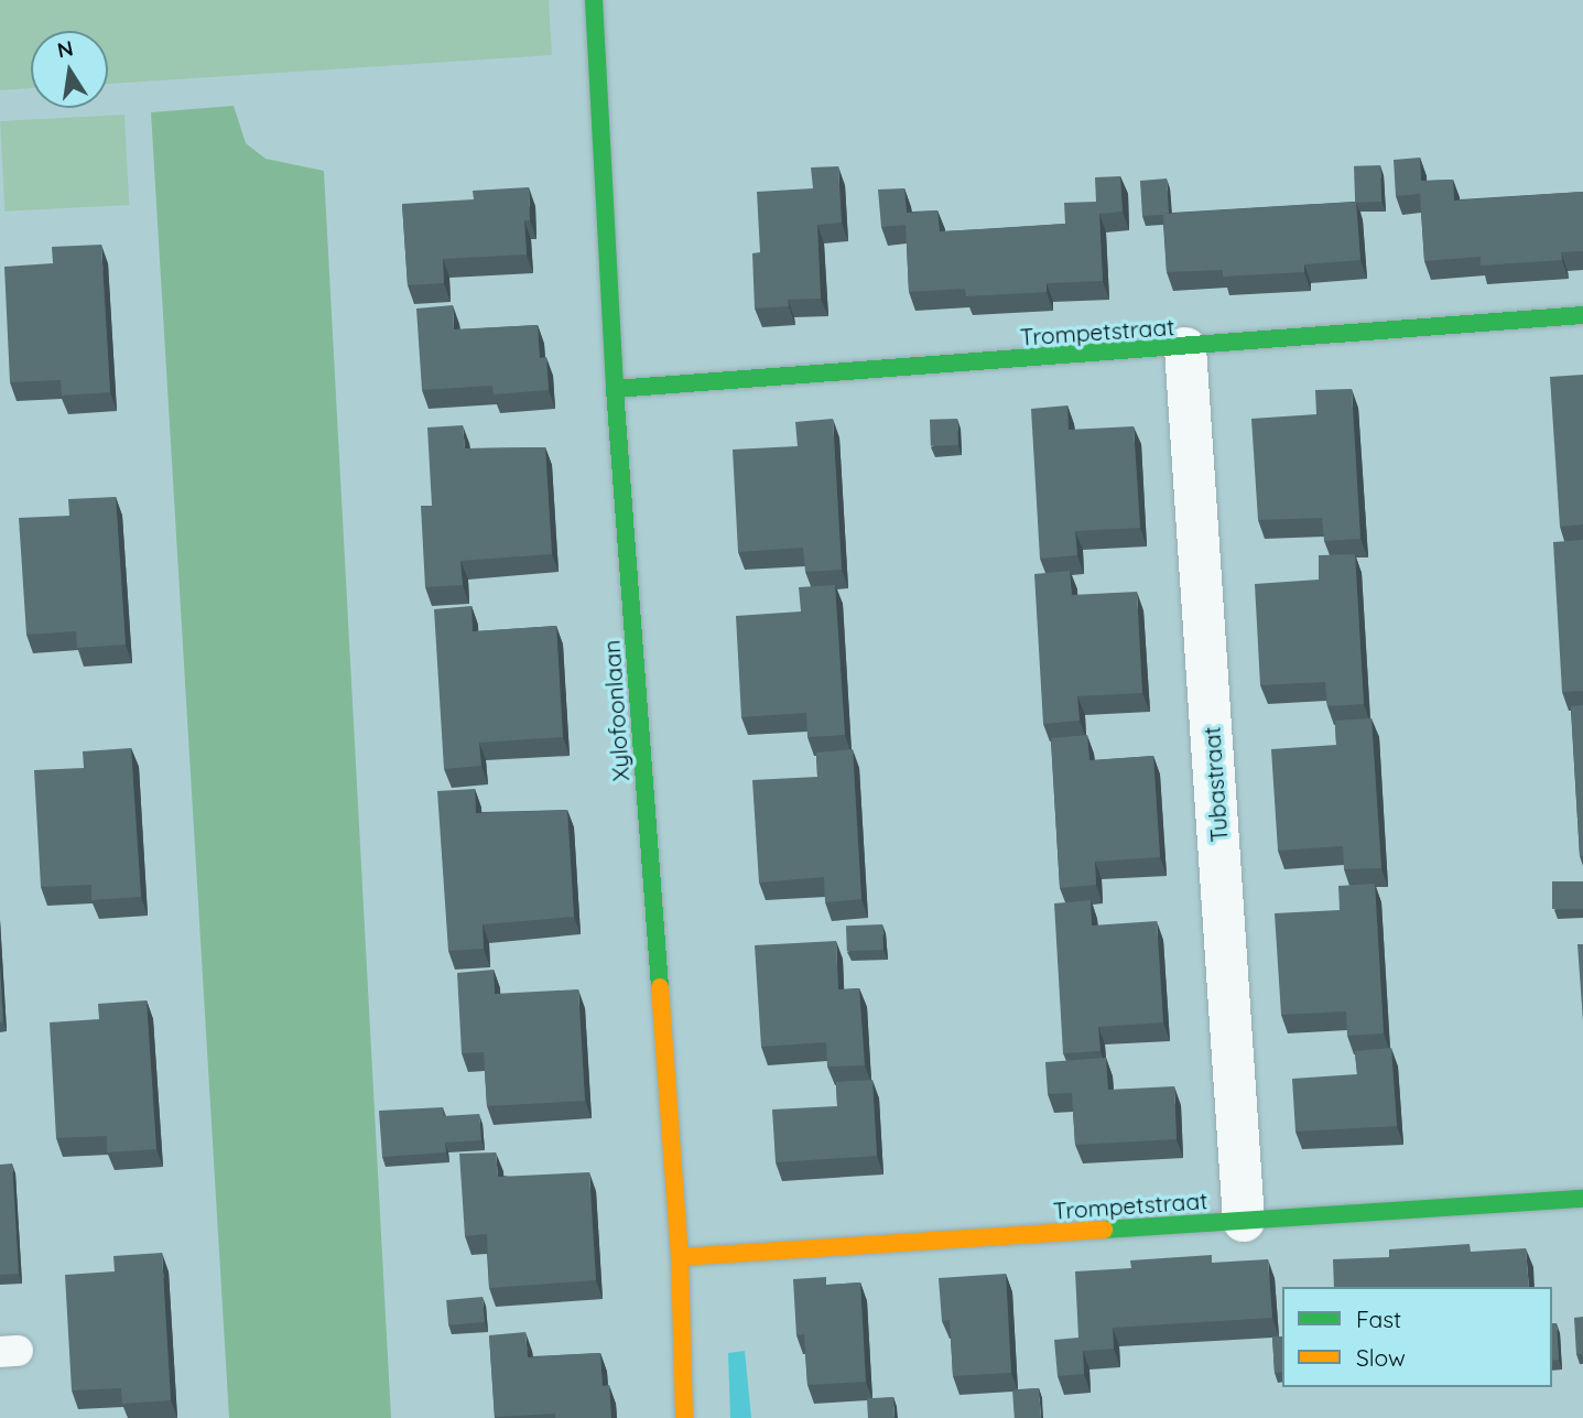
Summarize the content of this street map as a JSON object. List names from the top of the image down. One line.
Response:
{"streets":{"street":["Trompetstraat","Xylofoonlaan","Tubastraat"]},"crossings":[["Trompetstraat","Xylofoonlaan"],["Trompetstraat","Tubastraat"]],"legend":["Fast","Slow"],"north":"top"}
